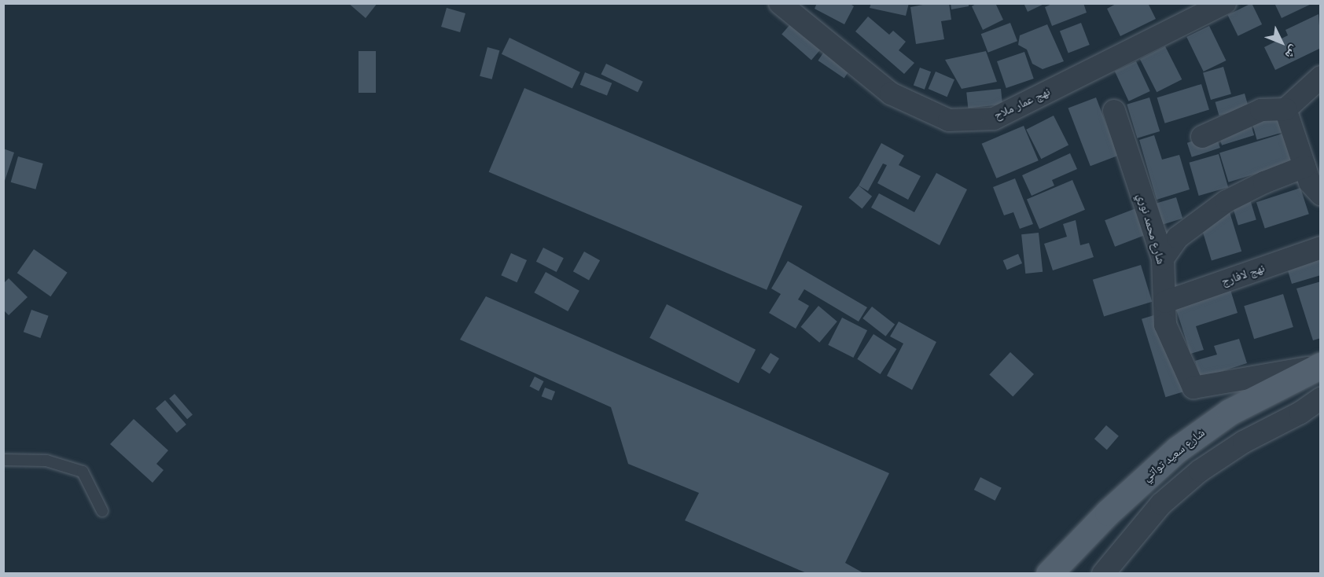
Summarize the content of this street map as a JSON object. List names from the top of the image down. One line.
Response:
{"streets":{"main road":["شارع سعيد تواتي"],"street":["نهج عمار ملاح","شارع محمد نوري","نهج لافارج"]},"crossings":[["شارع محمد نوري","نهج لافارج"],["شارع محمد نوري","شارع سعيد تواتي"]],"north":"bottom right"}
